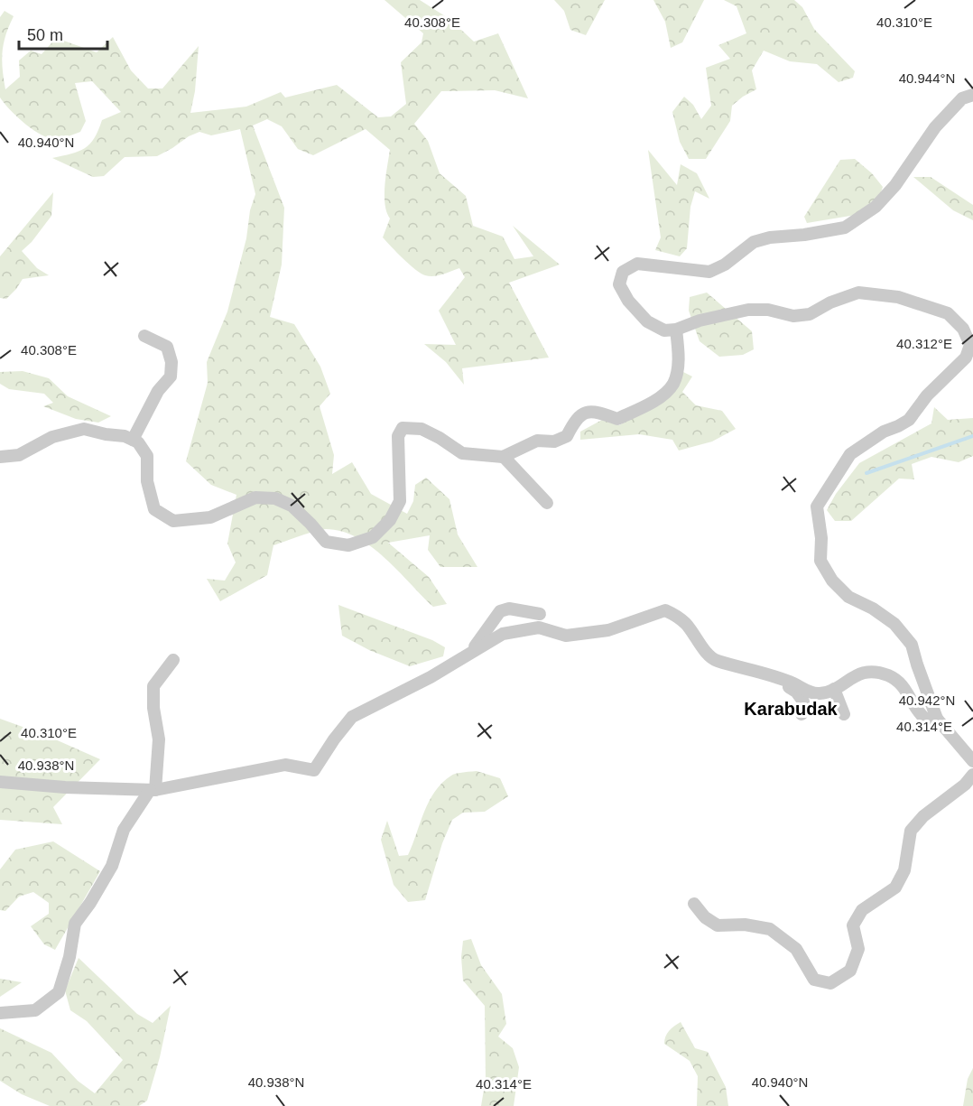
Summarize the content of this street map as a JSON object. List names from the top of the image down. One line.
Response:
{"districts":["Karabudak"],"scale_bar":"50 m","coordinates":["40.308°E","40.310°E","40.944°N","40.940°N","40.312°E","40.942°N","40.314°E","40.938°N"]}
